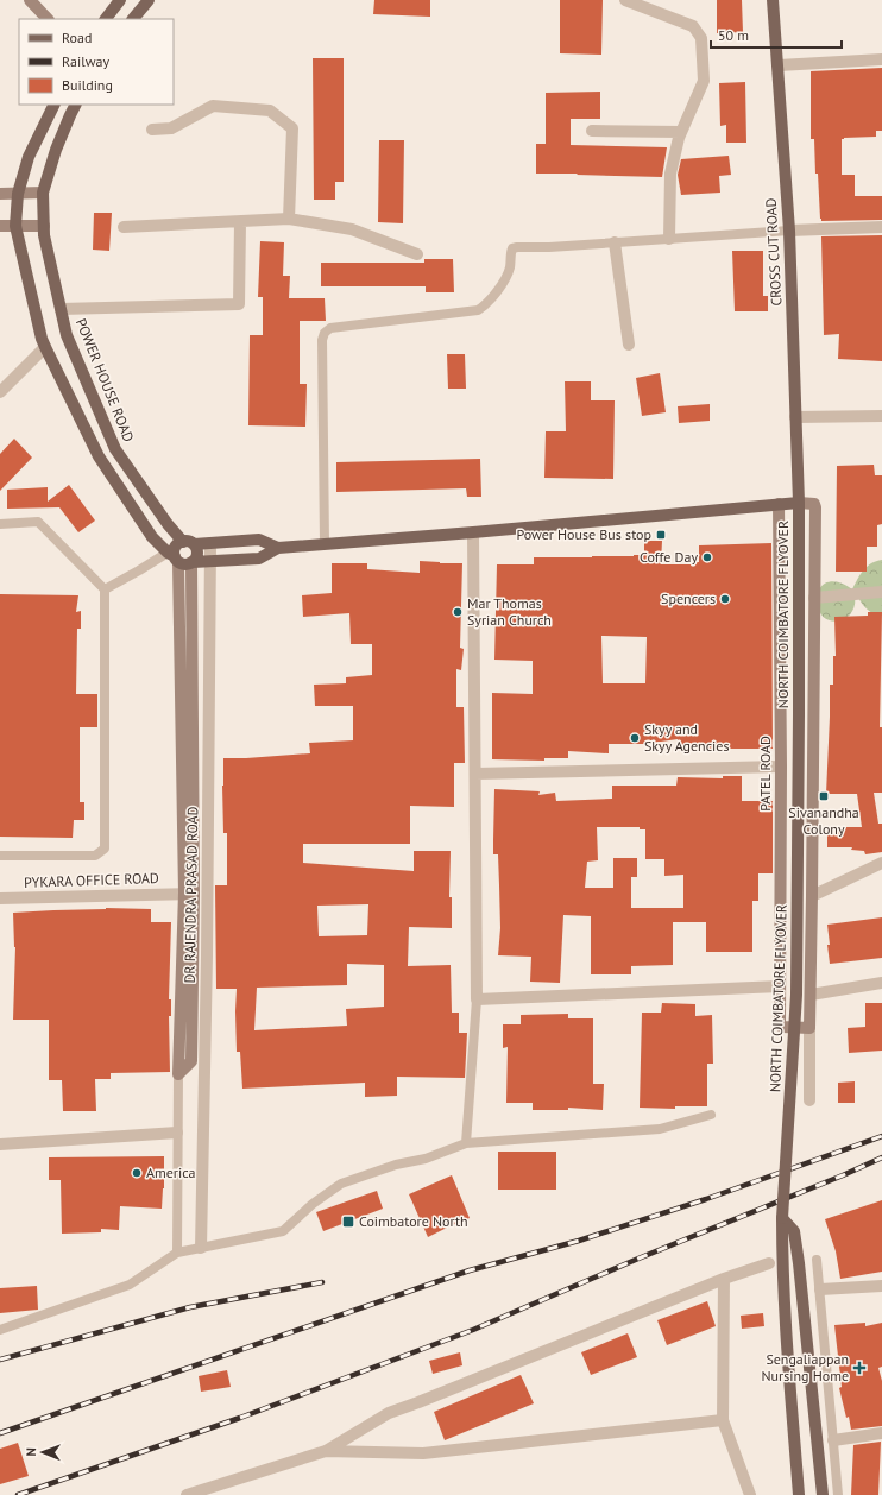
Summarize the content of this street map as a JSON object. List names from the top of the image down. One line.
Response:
{"streets":{"main road":["CROSS CUT ROAD","POWER HOUSE ROAD","NORTH COIMBATORE FLYOVER"],"street":["PATEL ROAD","PYKARA OFFICE ROAD","DR RAJENDRA PRASAD ROAD"]},"crossings":[["CROSS CUT ROAD","NORTH COIMBATORE FLYOVER"]],"places":{"transit":["Power House Bus stop","Sivanandha Colony","Coimbatore North"],"other":["Coffe Day","Spencers","Mar Thomas Syrian Church","Skyy and Skyy Agencies","America"],"health":["Sengaliappan Nursing Home"]},"legend":["Road","Railway","Building"],"scale_bar":"50 m","north":"left"}
